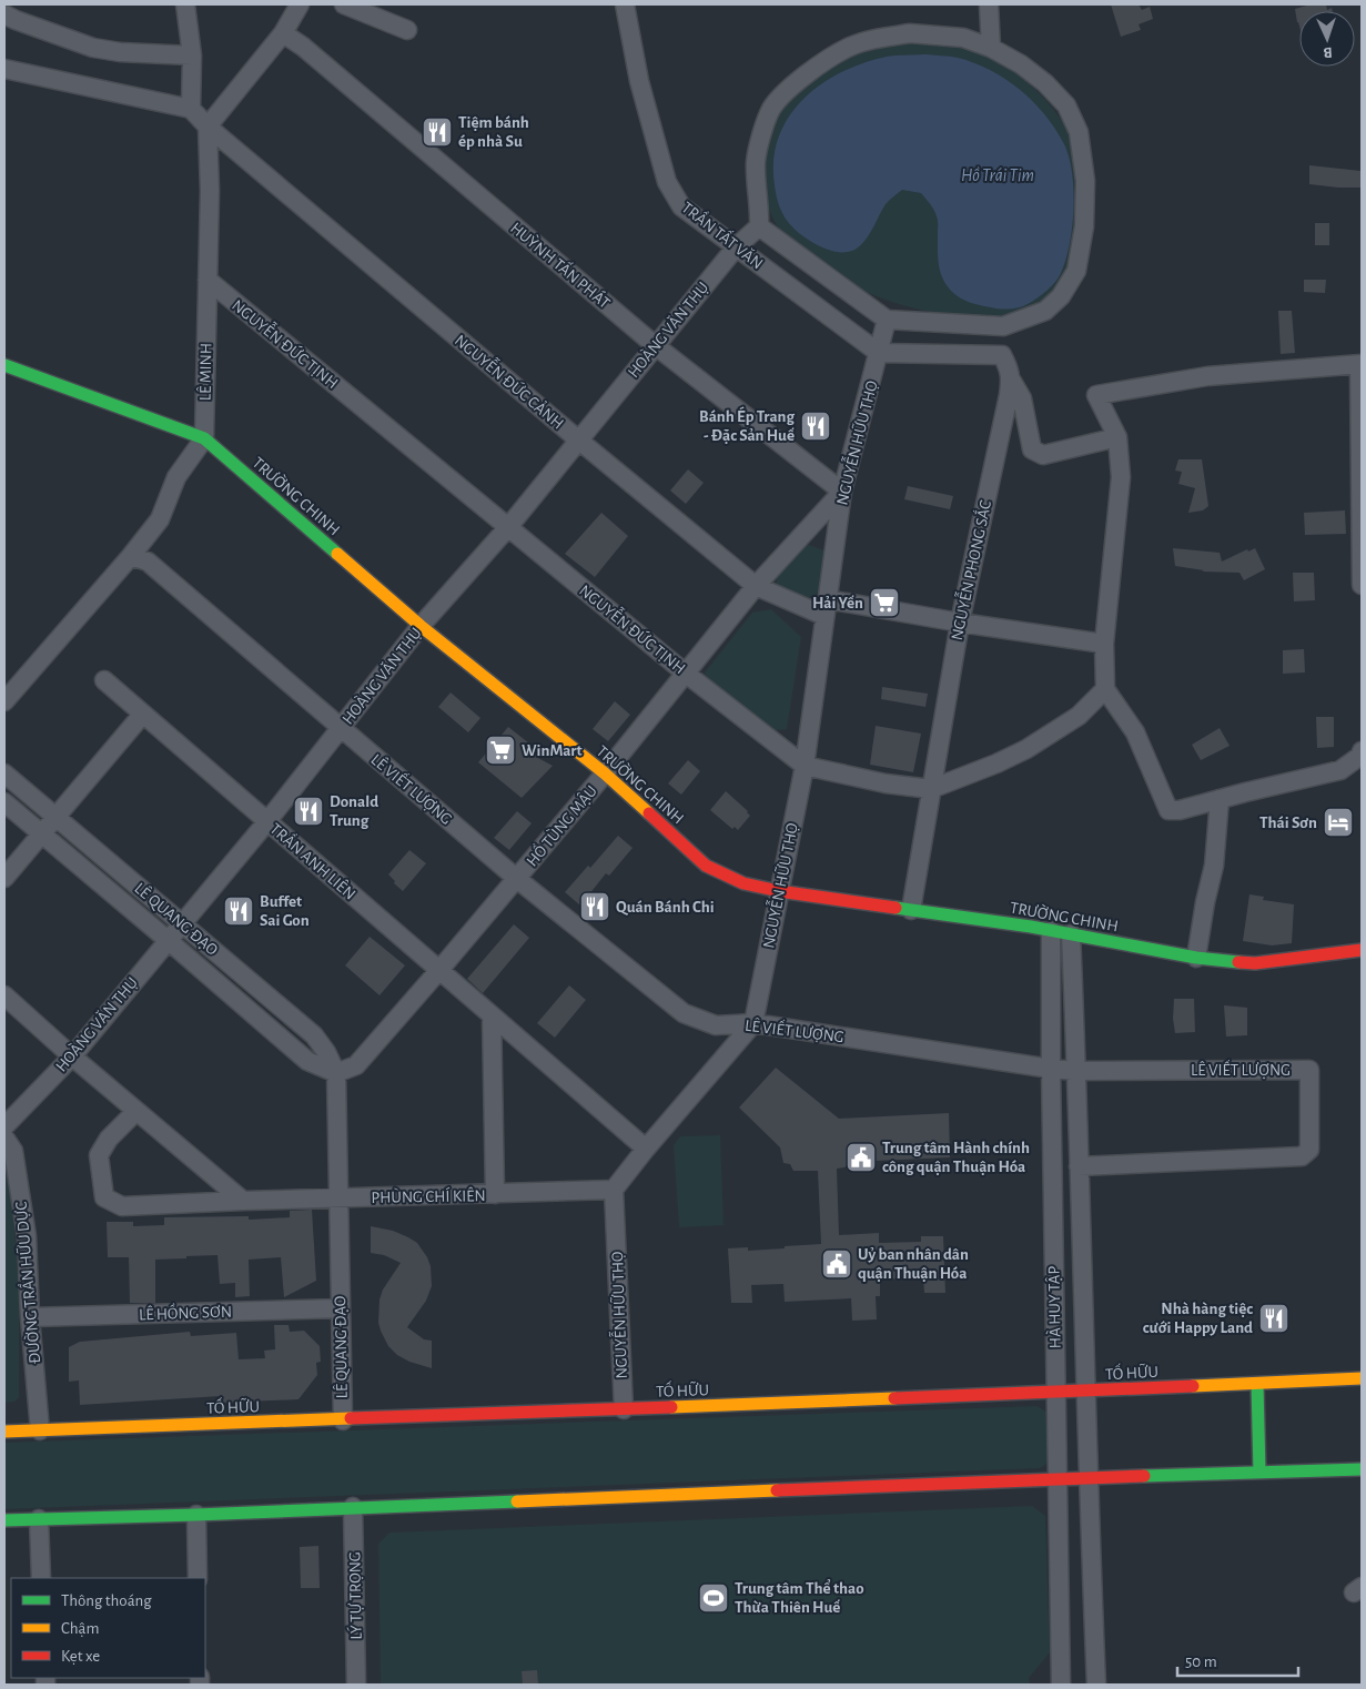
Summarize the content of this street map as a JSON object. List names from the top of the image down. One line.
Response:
{"streets":{"main road":["TRƯỜNG CHINH","TỐ HỮU"],"street":["TRẦN TẤT VĂN","HUỲNH TẤN PHÁT","HOÀNG VĂN THỤ","NGUYỄN ĐỨC TỊNH","LÊ MINH","NGUYỄN ĐỨC CẢNH","NGUYỄN HỮU THỌ","NGUYỄN PHONG SẮC","LÊ VIẾT LƯỢNG","HỒ TÙNG MẬU","TRẦN ANH LIÊN","LÊ QUANG ĐẠO","PHÙNG CHÍ KIÊN","ĐƯỜNG TRẦN HỮU DỰC","HÀ HUY TẬP","LÊ HỒNG SƠN","LÝ TỰ TRỌNG"]},"crossings":[["TRẦN TẤT VĂN","HOÀNG VĂN THỤ"],["TRẦN TẤT VĂN","NGUYỄN HỮU THỌ"],["HUỲNH TẤN PHÁT","HOÀNG VĂN THỤ"],["HUỲNH TẤN PHÁT","NGUYỄN HỮU THỌ"],["HUỲNH TẤN PHÁT","HỒ TÙNG MẬU"],["HOÀNG VĂN THỤ","NGUYỄN ĐỨC TỊNH"],["HOÀNG VĂN THỤ","NGUYỄN ĐỨC CẢNH"],["HOÀNG VĂN THỤ","TRƯỜNG CHINH"],["HOÀNG VĂN THỤ","LÊ VIẾT LƯỢNG"],["HOÀNG VĂN THỤ","TRẦN ANH LIÊN"],["HOÀNG VĂN THỤ","LÊ QUANG ĐẠO"],["NGUYỄN ĐỨC TỊNH","LÊ MINH"],["NGUYỄN ĐỨC TỊNH","NGUYỄN HỮU THỌ"],["NGUYỄN ĐỨC TỊNH","NGUYỄN PHONG SẮC"],["NGUYỄN ĐỨC TỊNH","HỒ TÙNG MẬU"],["LÊ MINH","NGUYỄN ĐỨC CẢNH"],["LÊ MINH","TRƯỜNG CHINH"],["NGUYỄN ĐỨC CẢNH","NGUYỄN HỮU THỌ"],["NGUYỄN ĐỨC CẢNH","NGUYỄN PHONG SẮC"],["NGUYỄN ĐỨC CẢNH","HỒ TÙNG MẬU"],["NGUYỄN HỮU THỌ","TRƯỜNG CHINH"],["NGUYỄN HỮU THỌ","LÊ VIẾT LƯỢNG"],["NGUYỄN HỮU THỌ","HỒ TÙNG MẬU"],["NGUYỄN HỮU THỌ","TRẦN ANH LIÊN"],["NGUYỄN HỮU THỌ","PHÙNG CHÍ KIÊN"],["NGUYỄN HỮU THỌ","TỐ HỮU"],["TRƯỜNG CHINH","NGUYỄN PHONG SẮC"],["TRƯỜNG CHINH","HỒ TÙNG MẬU"],["TRƯỜNG CHINH","HÀ HUY TẬP"],["LÊ VIẾT LƯỢNG","HỒ TÙNG MẬU"],["LÊ VIẾT LƯỢNG","HÀ HUY TẬP"],["HỒ TÙNG MẬU","TRẦN ANH LIÊN"],["HỒ TÙNG MẬU","LÊ QUANG ĐẠO"],["LÊ QUANG ĐẠO","PHÙNG CHÍ KIÊN"],["LÊ QUANG ĐẠO","LÊ HỒNG SƠN"],["LÊ QUANG ĐẠO","TỐ HỮU"],["ĐƯỜNG TRẦN HỮU DỰC","LÊ HỒNG SƠN"],["ĐƯỜNG TRẦN HỮU DỰC","TỐ HỮU"],["HÀ HUY TẬP","TỐ HỮU"]],"water":["Hồ Trái Tim"],"places":{"restaurant":["Tiệm bánh ép nhà Su","Bánh Ép Trang - Đặc Sản Huế","Donald Trung","Quán Bánh Chi","Buffet Sai Gon","Nhà hàng tiệc cưới Happy Land"],"supermarket":["Hải Yến","WinMart"],"hotel":["Thái Sơn"],"public building":["Trung tâm Hành chính công quận Thuận Hóa","Uỷ ban nhân dân quận Thuận Hóa"],"sports":["Trung tâm Thể thao Thừa Thiên Huế"]},"legend":["Thông thoáng","Chậm","Kẹt xe"],"scale_bar":"50 m","north":"bottom"}
